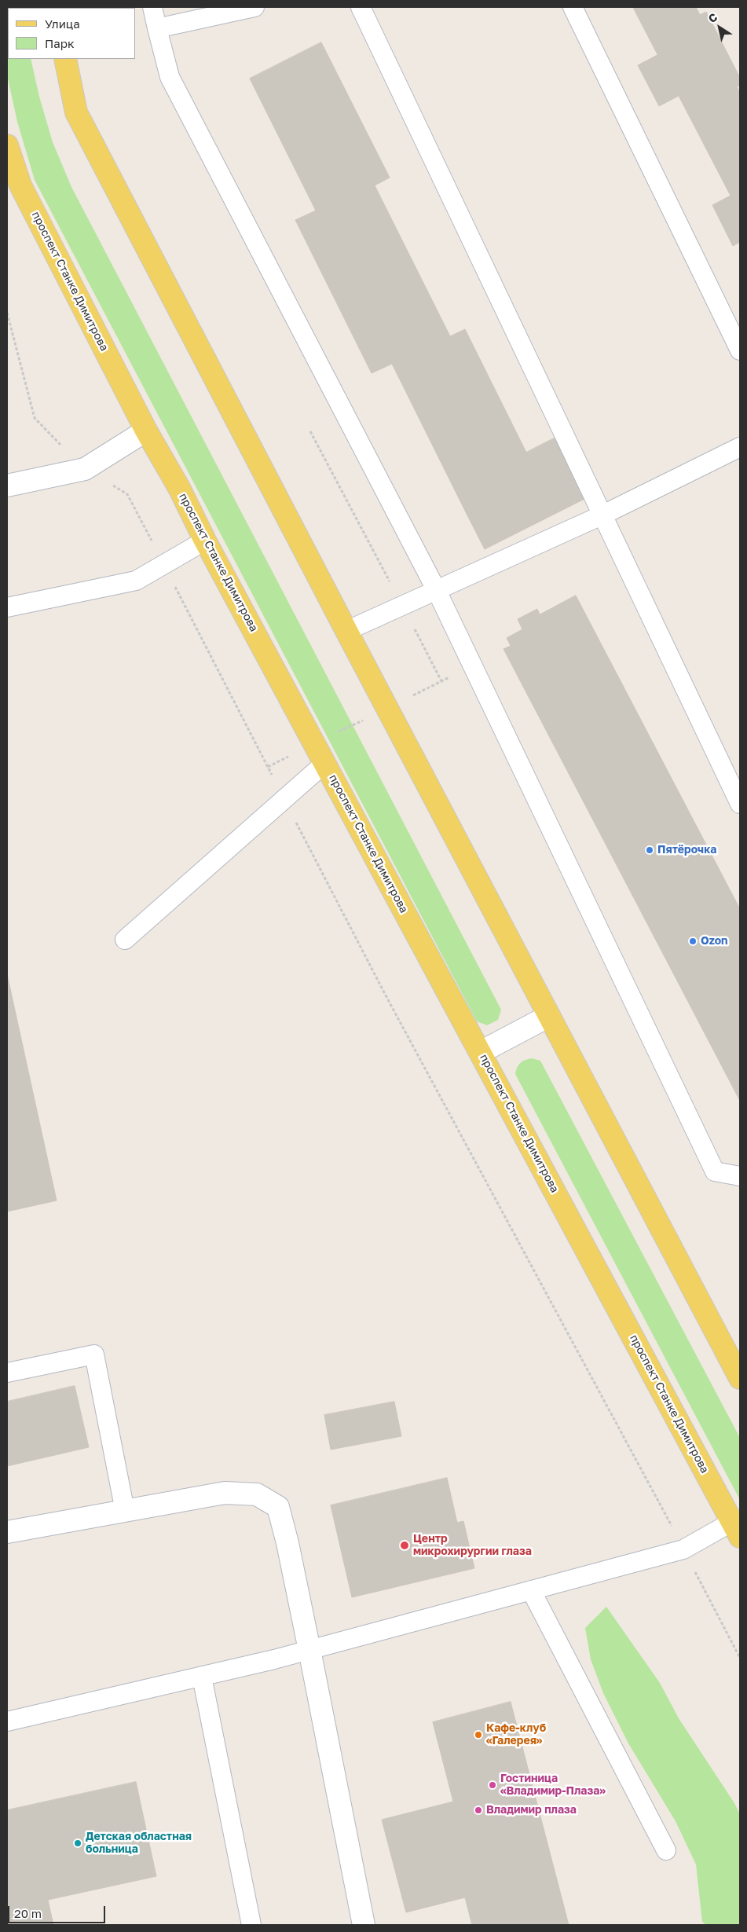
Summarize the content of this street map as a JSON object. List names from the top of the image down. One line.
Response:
{"streets":{"main road":["проспект Станке Димитрова"]},"places":["Пятёрочка","Ozon","Центр микрохирургии глаза","Кафе-клуб «Галерея»","Гостиница «Владимир-Плаза»","Владимир плаза","Детская областная больница"],"legend":["Улица","Парк"],"scale_bar":"20 m","north":"top left"}
